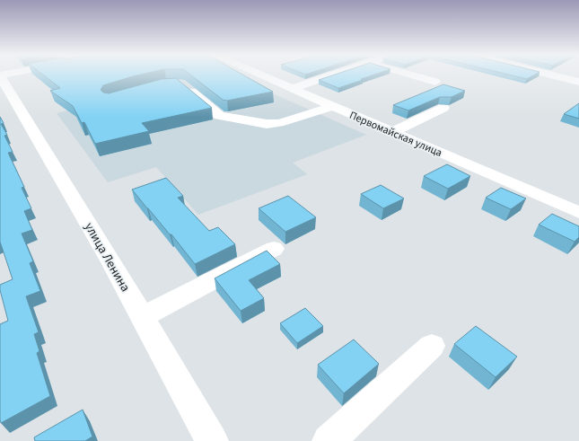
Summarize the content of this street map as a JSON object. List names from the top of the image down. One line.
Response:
{"streets":{"street":["Первомайская улица","улица Ленина"]}}
